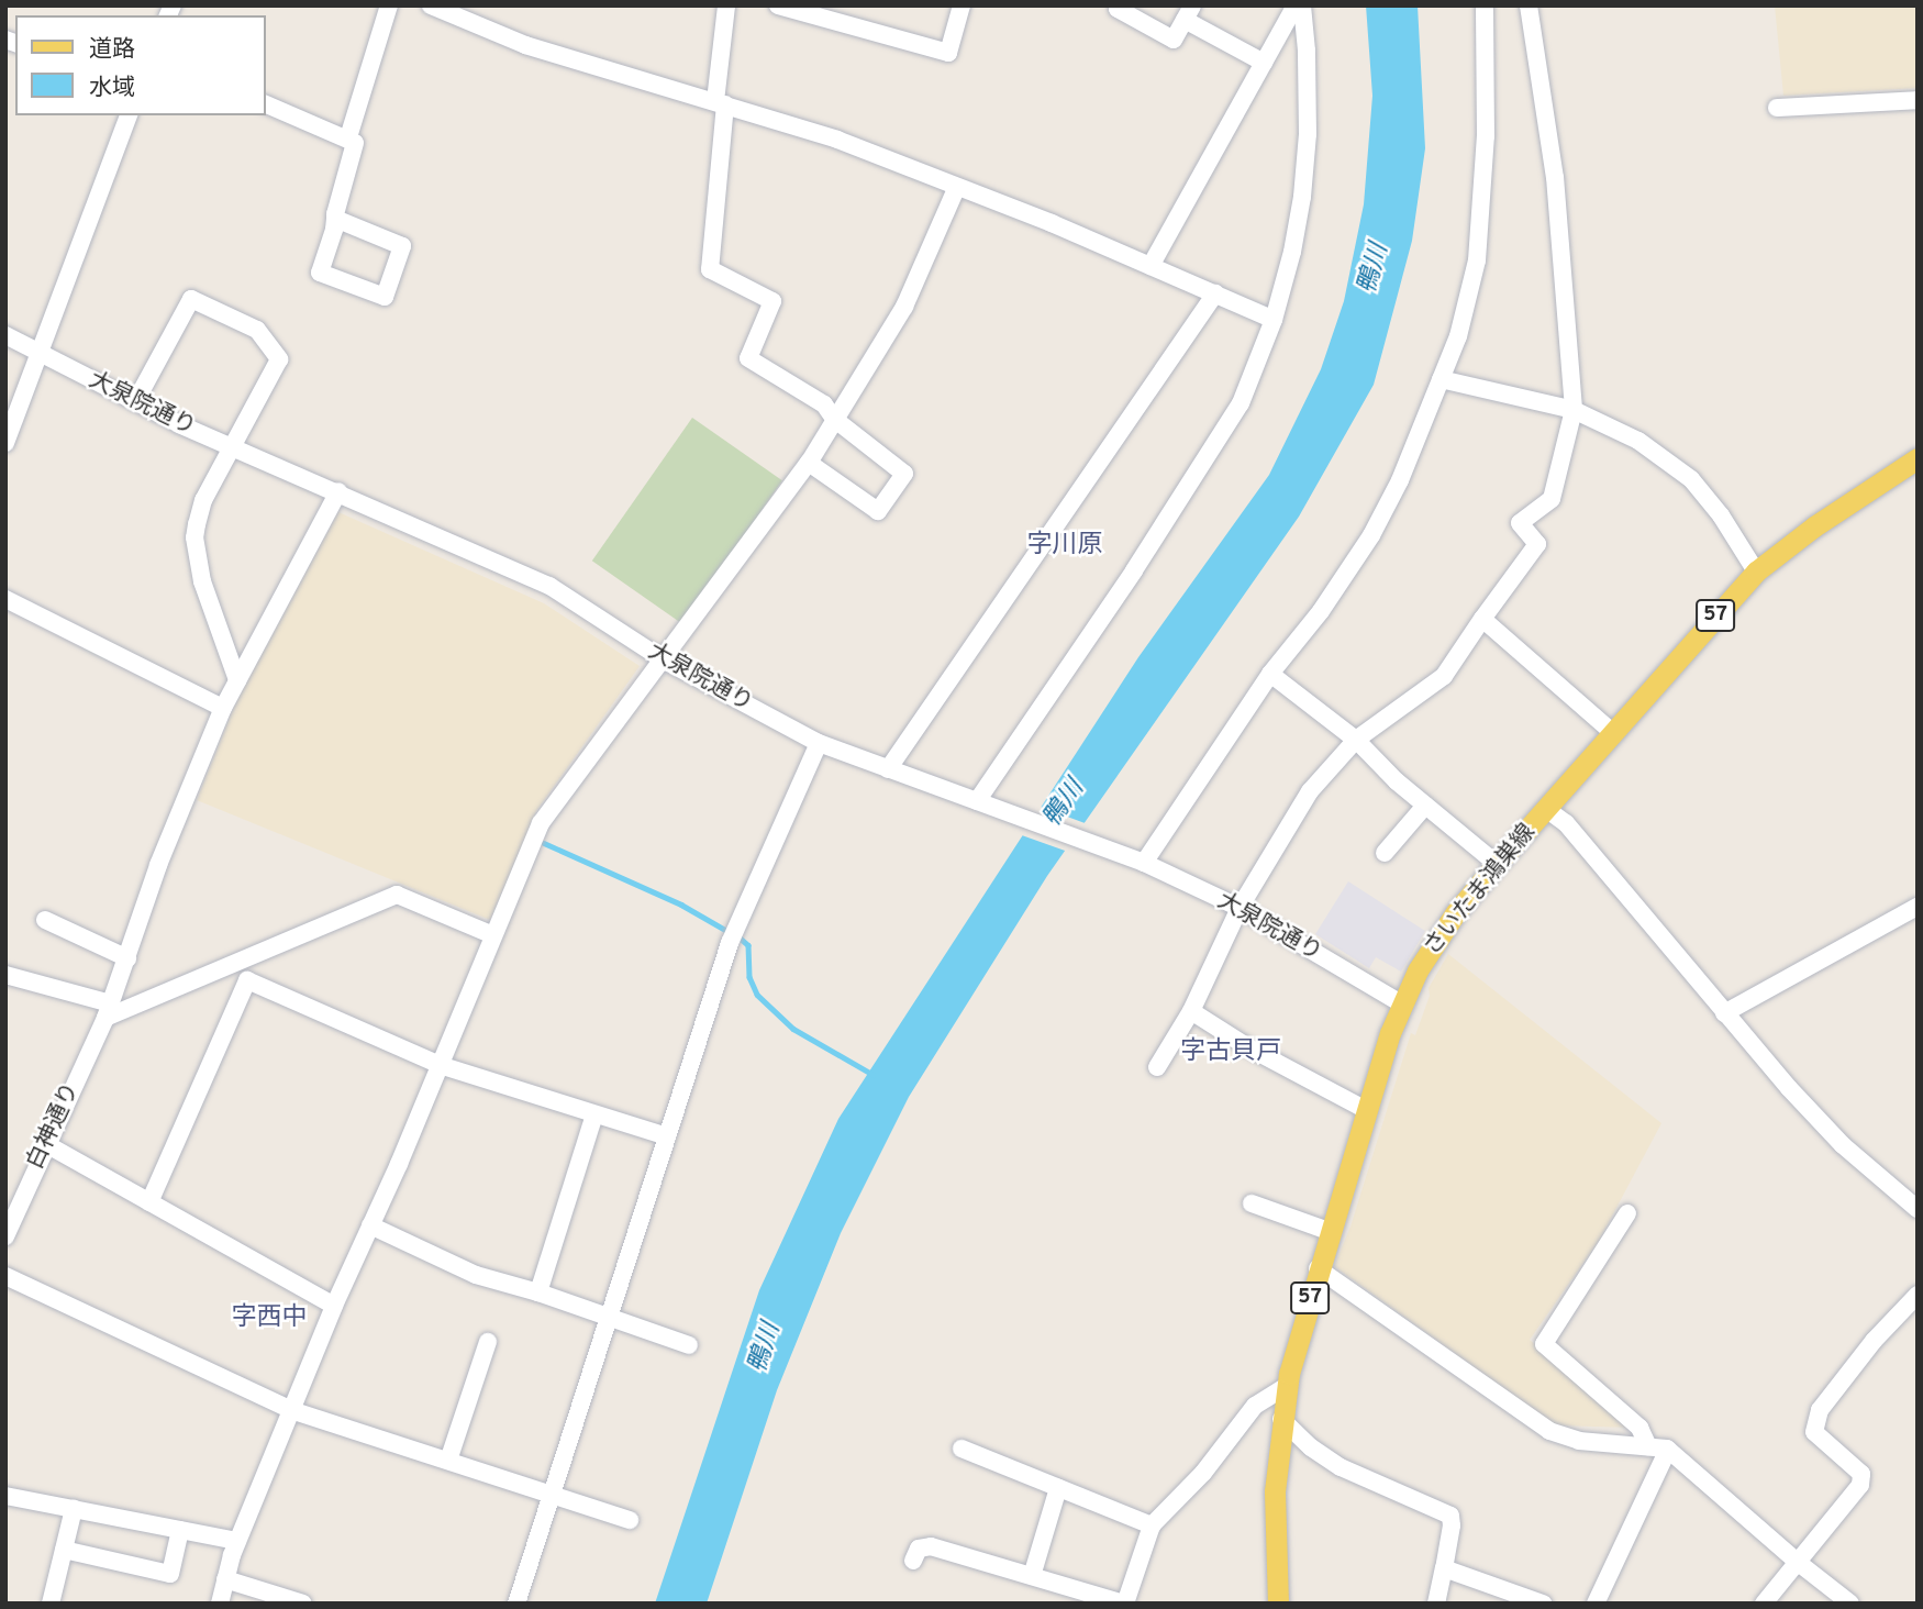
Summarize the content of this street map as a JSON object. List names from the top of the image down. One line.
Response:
{"streets":{"main road":["57","さいたま鴻巣線"],"street":["大泉院通り","白神通り"]},"crossings":[["大泉院通り","さいたま鴻巣線"],["大泉院通り","白神通り"]],"districts":["字川原","字古貝戸","字西中"],"water":["鴨川"],"legend":["道路","水域"]}
